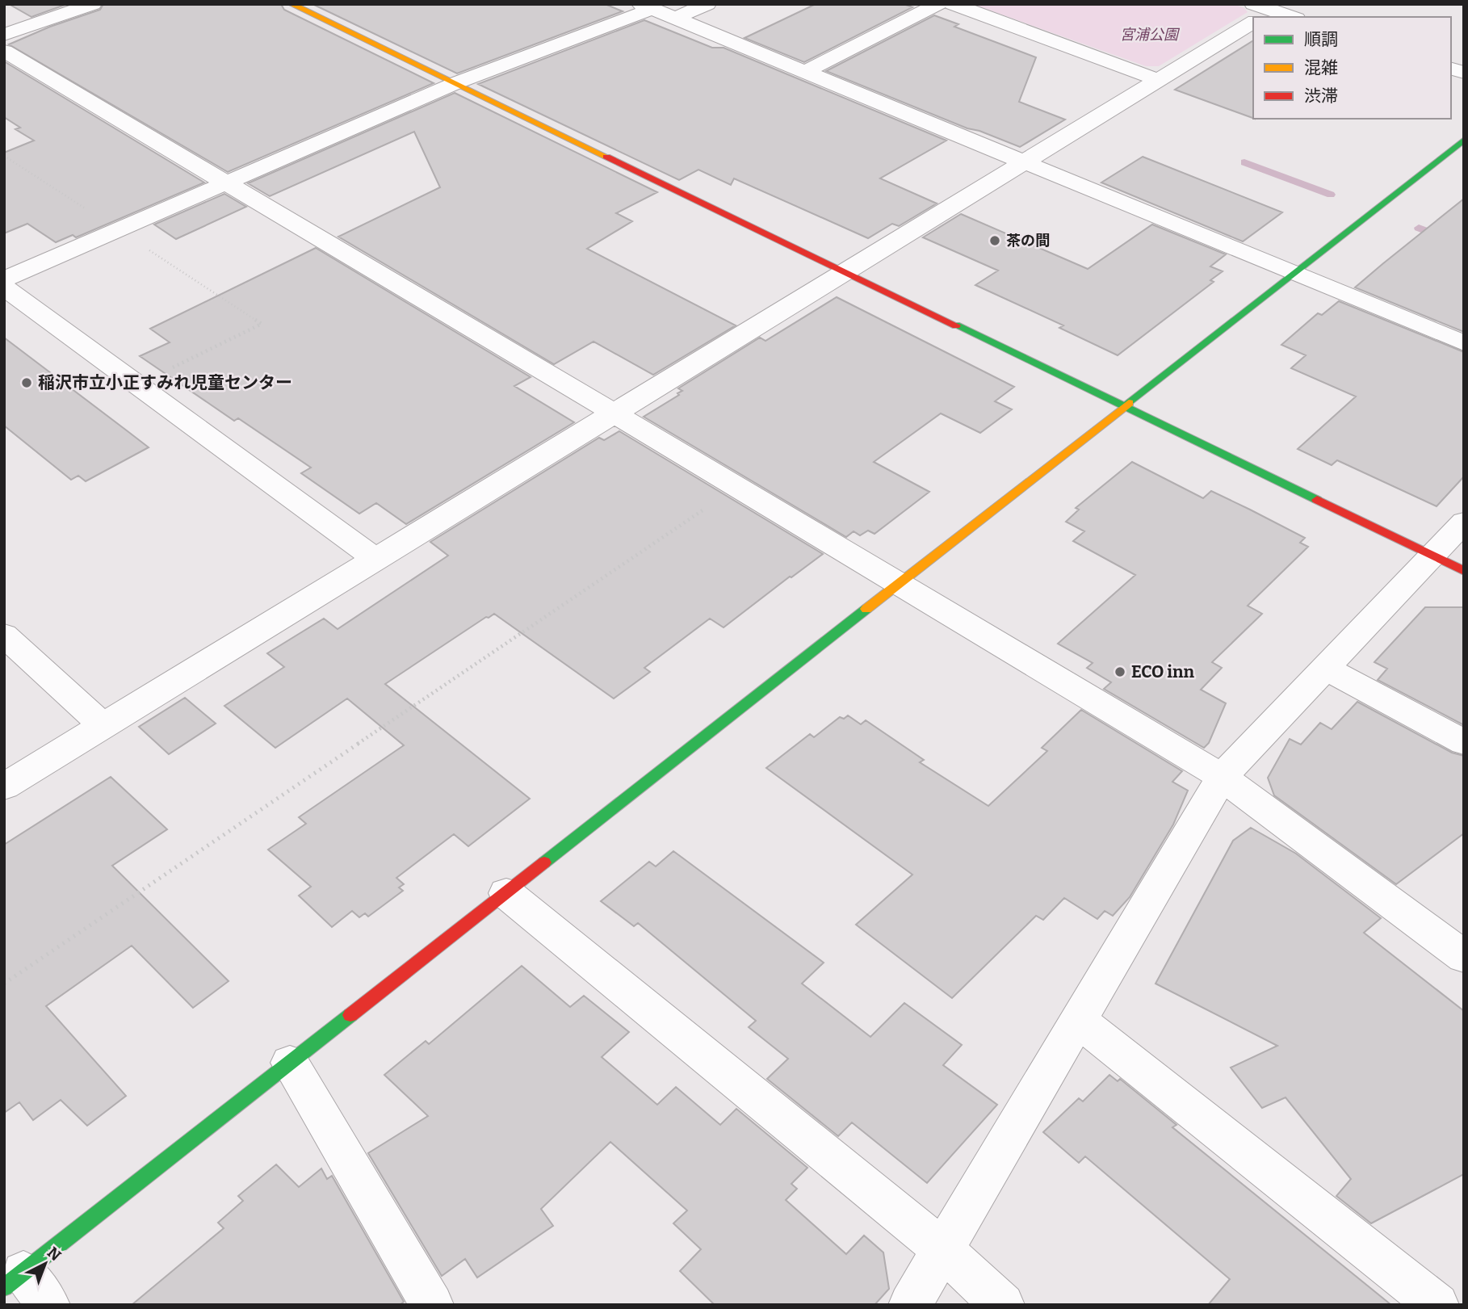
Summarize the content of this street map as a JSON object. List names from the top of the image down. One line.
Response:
{"parks":["宮浦公園"],"places":["茶の間","稲沢市立小正すみれ児童センター","ECO inn"],"legend":["順調","混雑","渋滞"],"north":"top right"}
